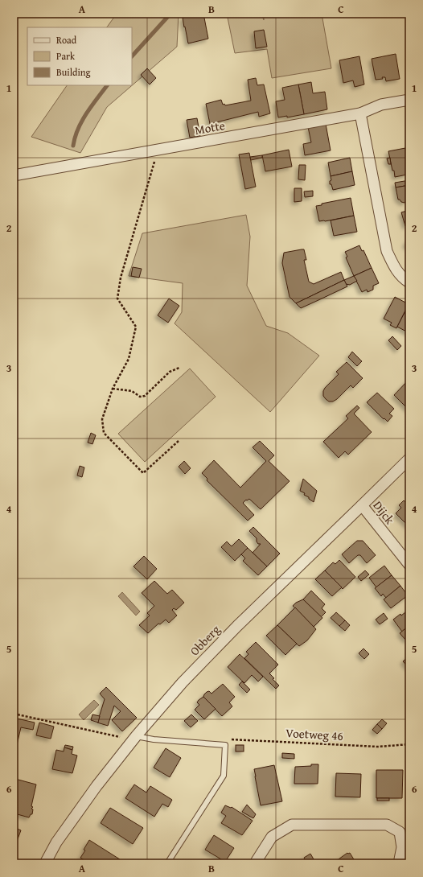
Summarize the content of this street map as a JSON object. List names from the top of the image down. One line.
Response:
{"streets":{"street":["Motte","Dijck","Obberg"],"path":["Voetweg 46"]},"crossings":[["Dijck","Obberg"]],"legend":["Road","Park","Building"],"grid":{"columns":["A","B","C"],"rows":["1","2","3","4","5","6"]}}
